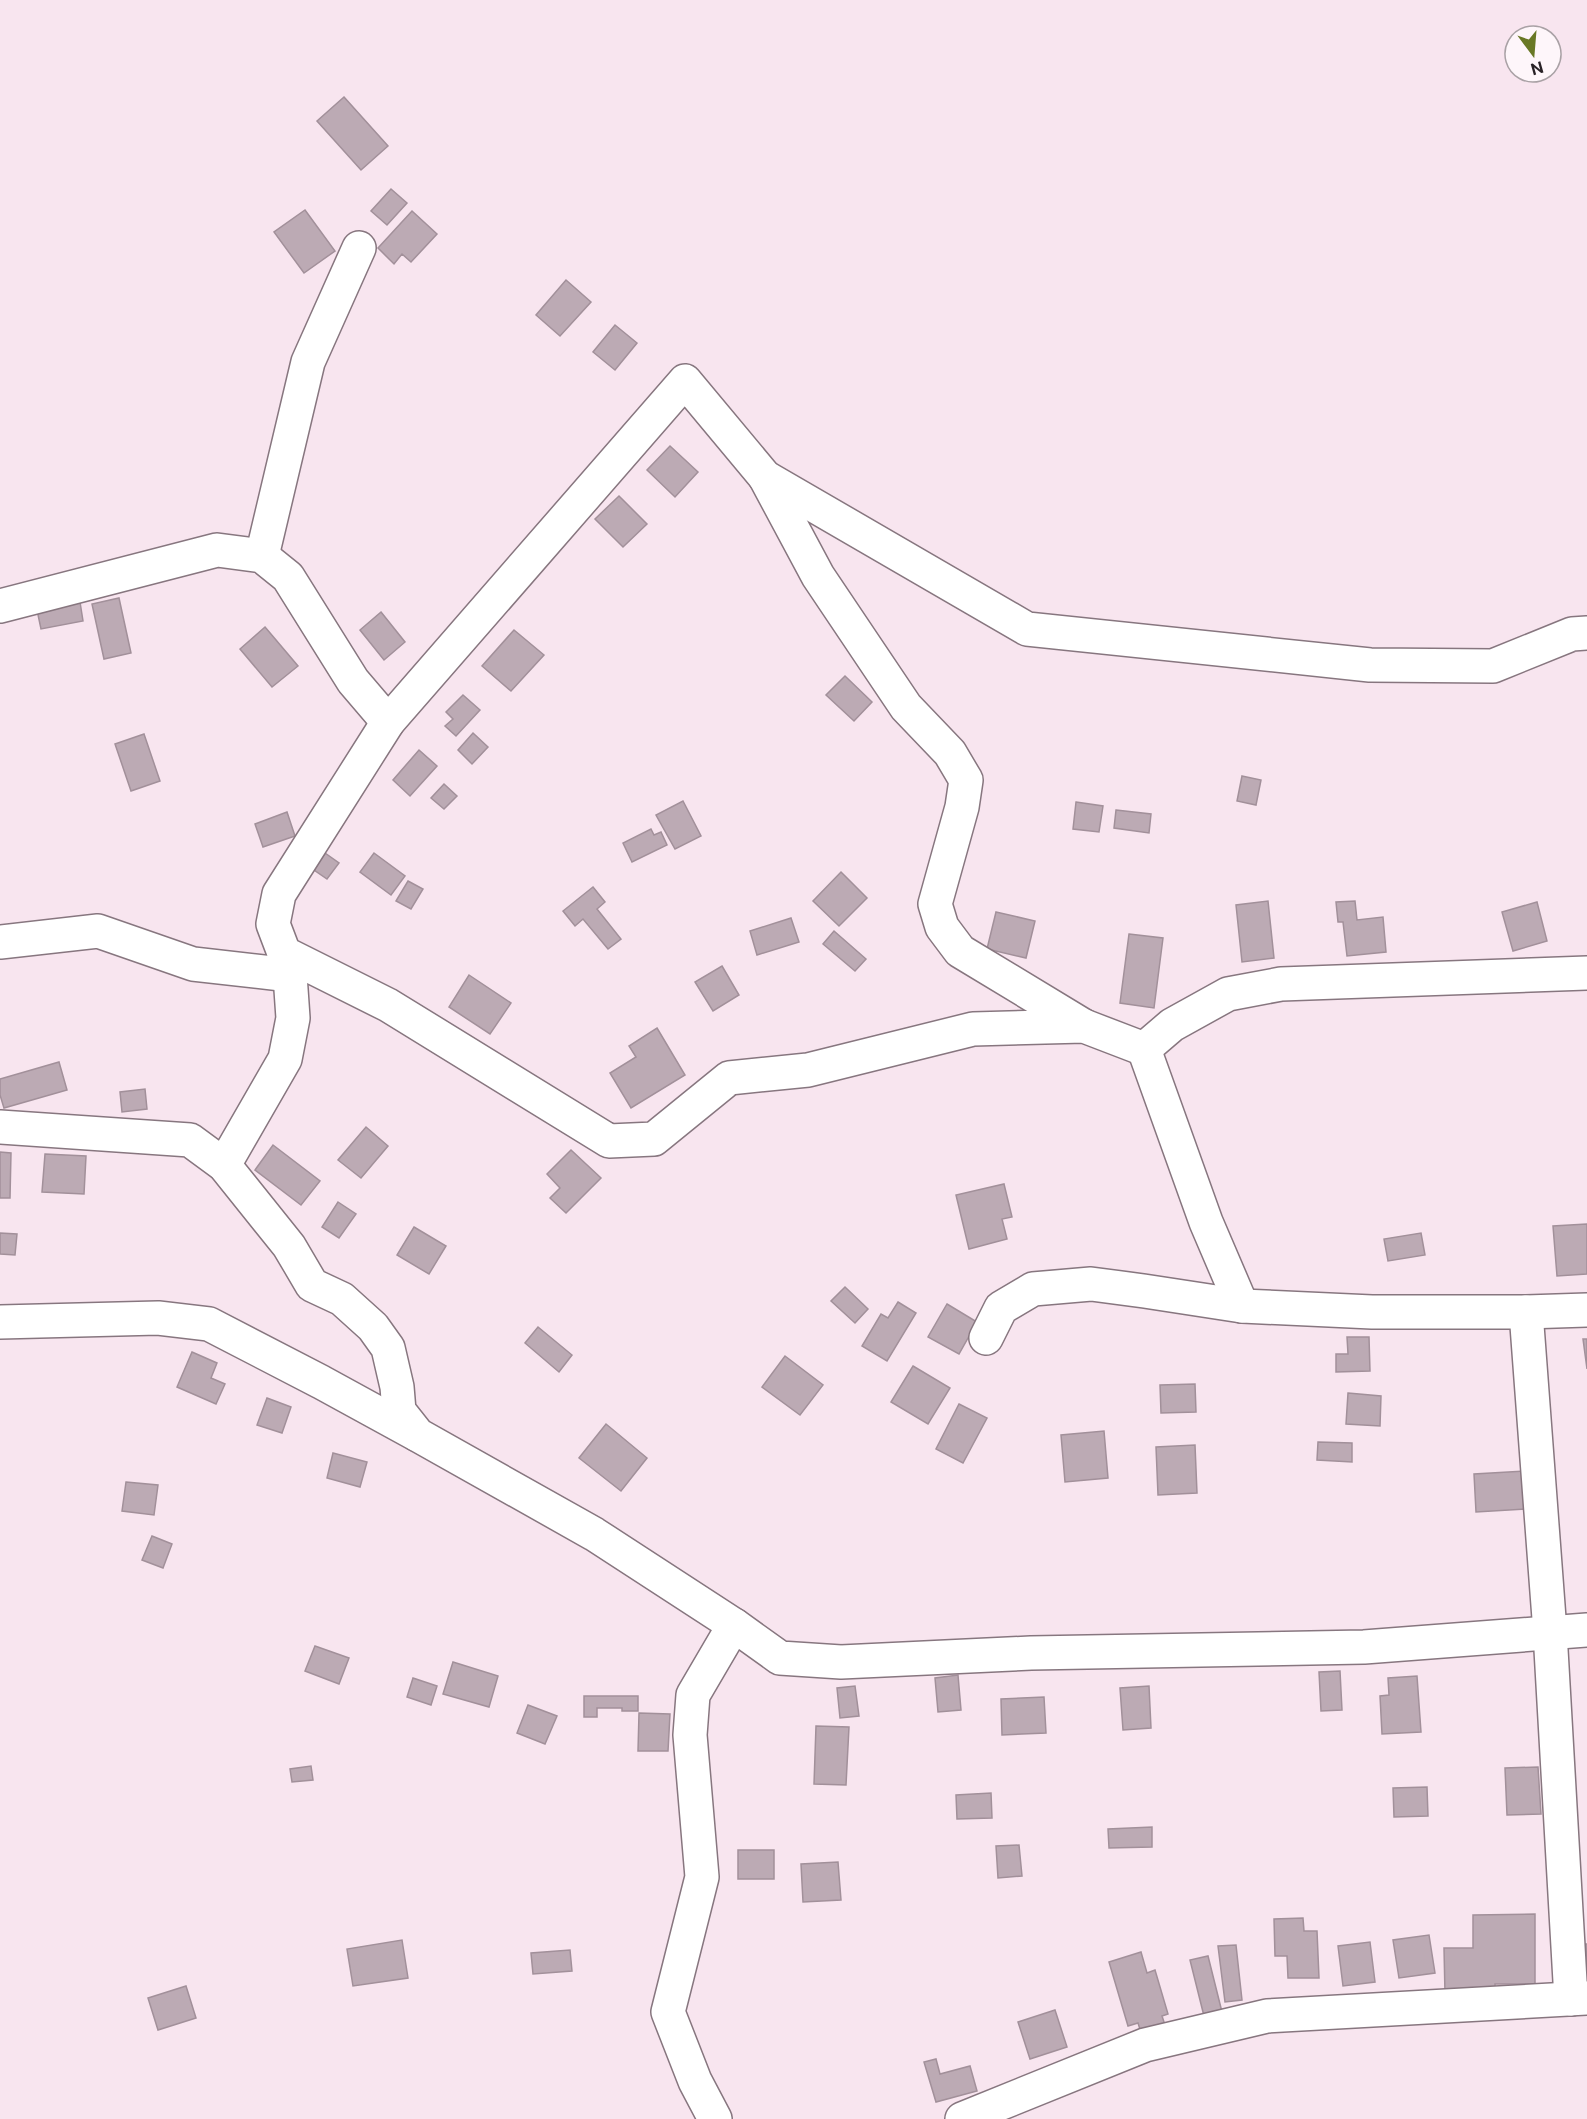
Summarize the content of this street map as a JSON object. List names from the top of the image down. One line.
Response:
{"north":"bottom"}
